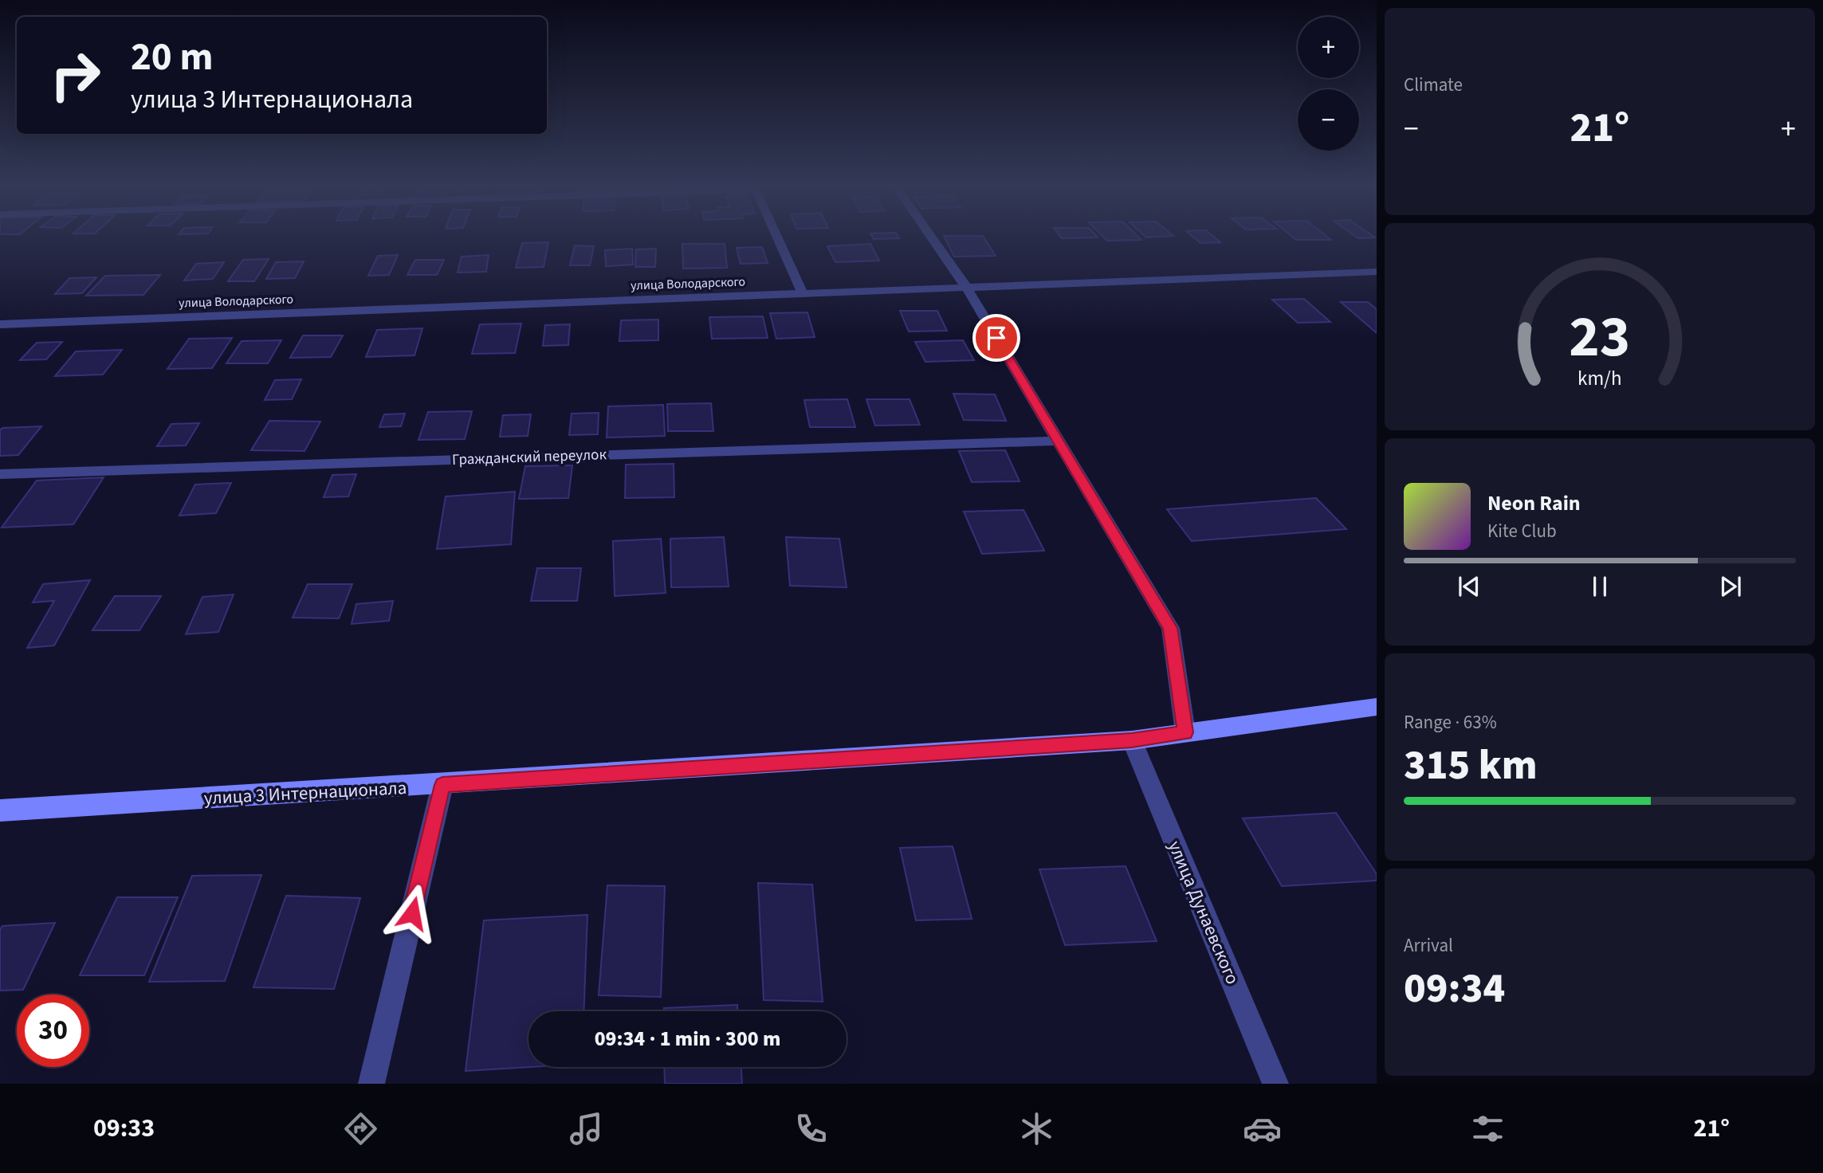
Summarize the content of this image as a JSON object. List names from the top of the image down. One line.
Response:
{"streets":{"street":["улица Володарского","Гражданский переулок","улица 3 Интернационала","улица Дунаевского"]},"crossings":[["улица 3 Интернационала","улица Дунаевского"]],"page":{"tile":["Climate",["Range · 63%","315 km"],["Arrival","09:34"]],"map_buttons":["+","−"],"turn":["20 m","улица 3 Интернационала"],"heat":["−","21°","+"],"song":["Neon Rain","Kite Club"],"limit":"30","trip":"09:34 · 1 min · 300 m","tabs":["09:33","21°"],"gauge":["23","km/h"]}}
